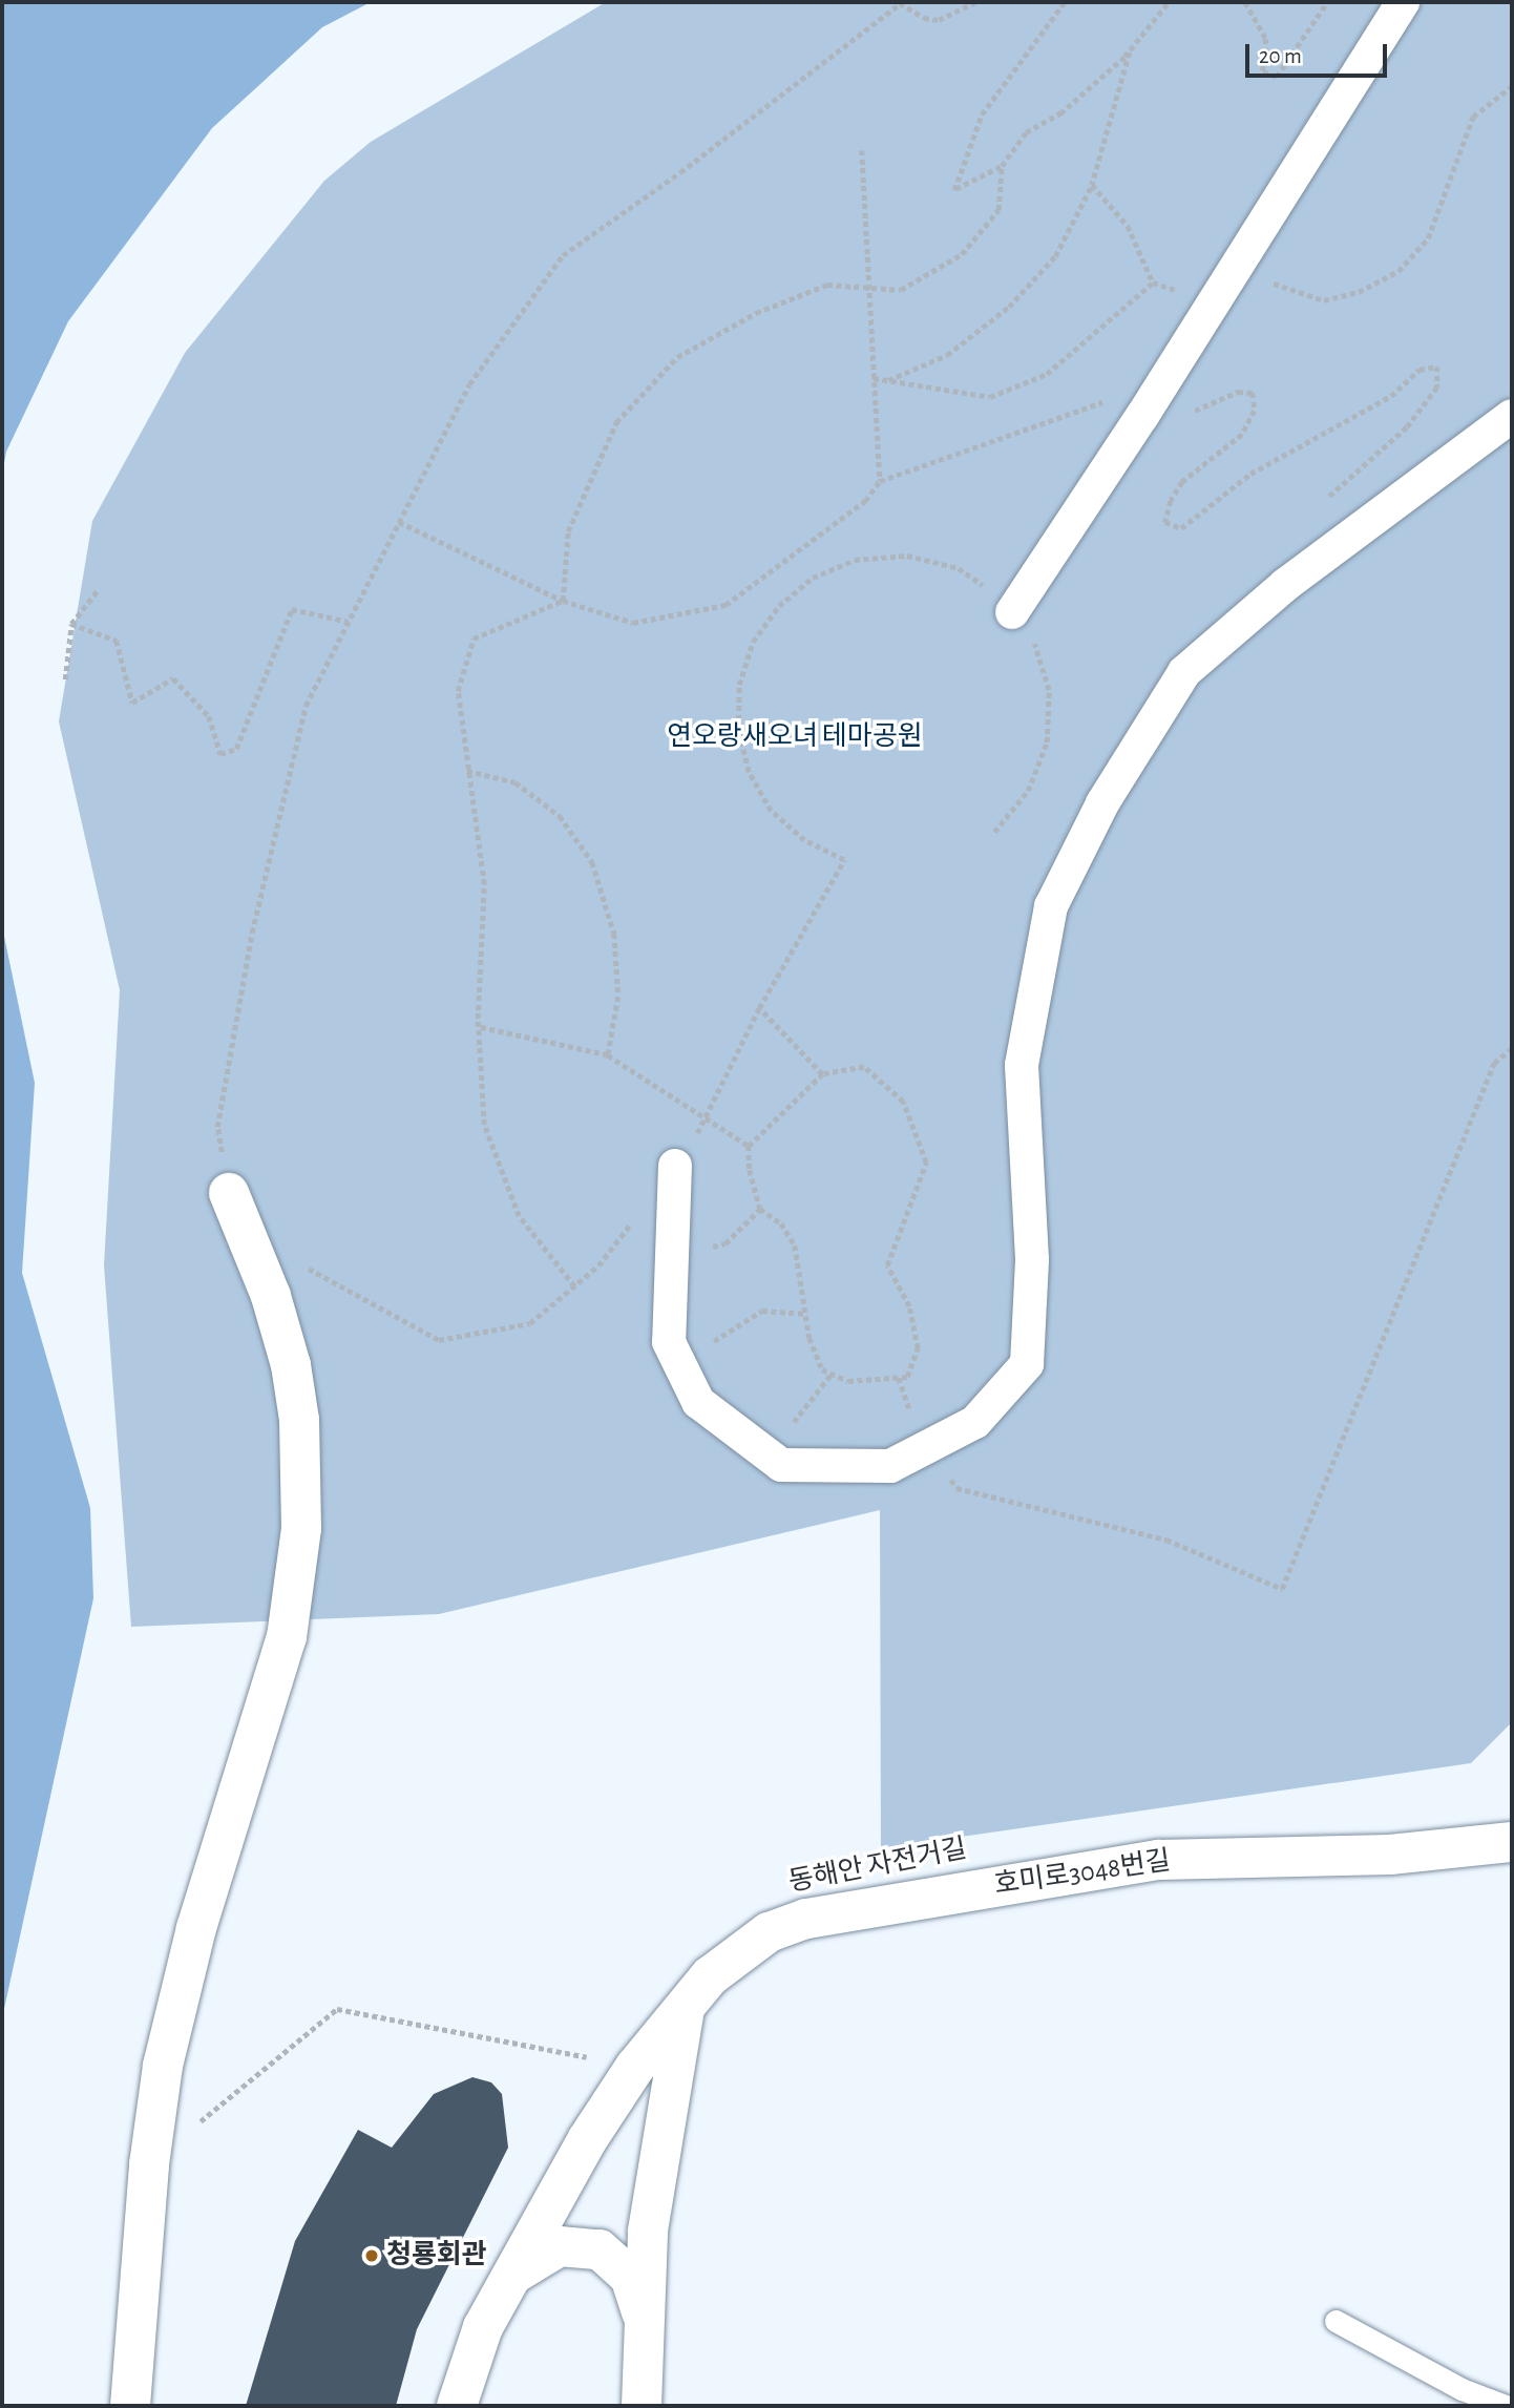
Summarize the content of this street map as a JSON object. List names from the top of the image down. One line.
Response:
{"streets":{"street":["호미로3048번길"]},"parks":["연오랑새오녀 테마공원"],"places":["청룡회관"],"scale_bar":"20 m"}
